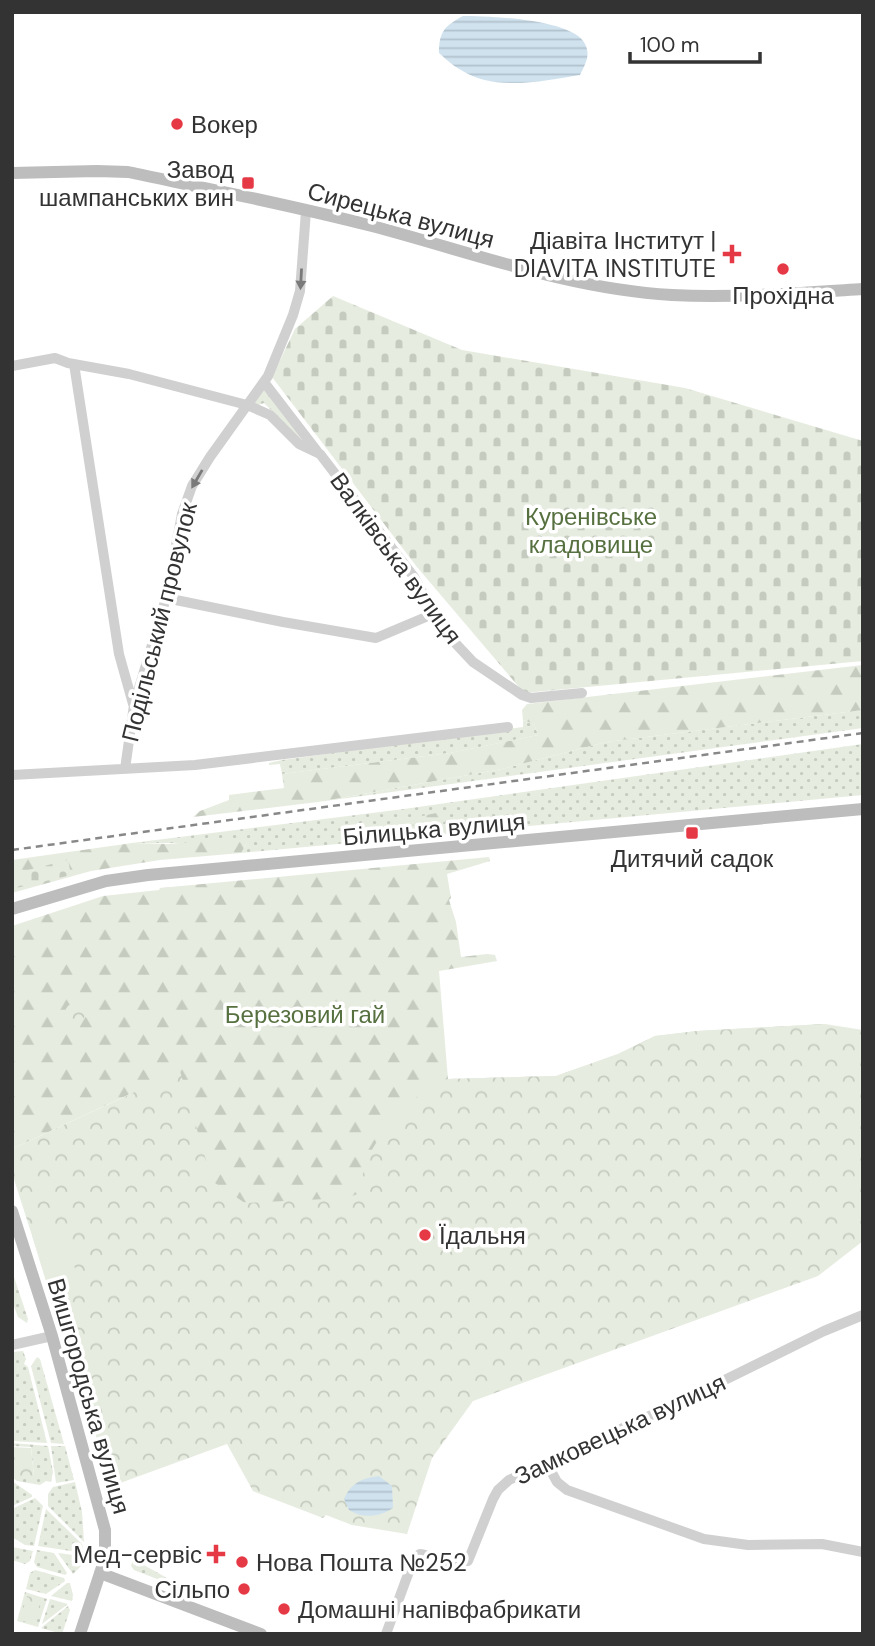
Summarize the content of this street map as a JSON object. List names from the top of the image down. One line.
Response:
{"streets":{"main road":["Сирецька вулиця","Білицька вулиця","Вишгородська вулиця"],"street":["Валківська вулиця","Подільський провулок","Замковецька вулиця"]},"crossings":[["Сирецька вулиця","Подільський провулок"],["Валківська вулиця","Подільський провулок"]],"one_way":["Подільський провулок"],"parks":["Куренівське кладовище","Березовий гай"],"places":{"other":["Вокер","Прохідна","Їдальня","Нова Пошта №252","Сільпо","Домашні напівфабрикати"],"transit":["Завод шампанських вин","Дитячий садок"],"health":["Діавіта Інститут | DIAVITA INSTITUTE","Мед-сервіс"]},"scale_bar":"100 m"}
